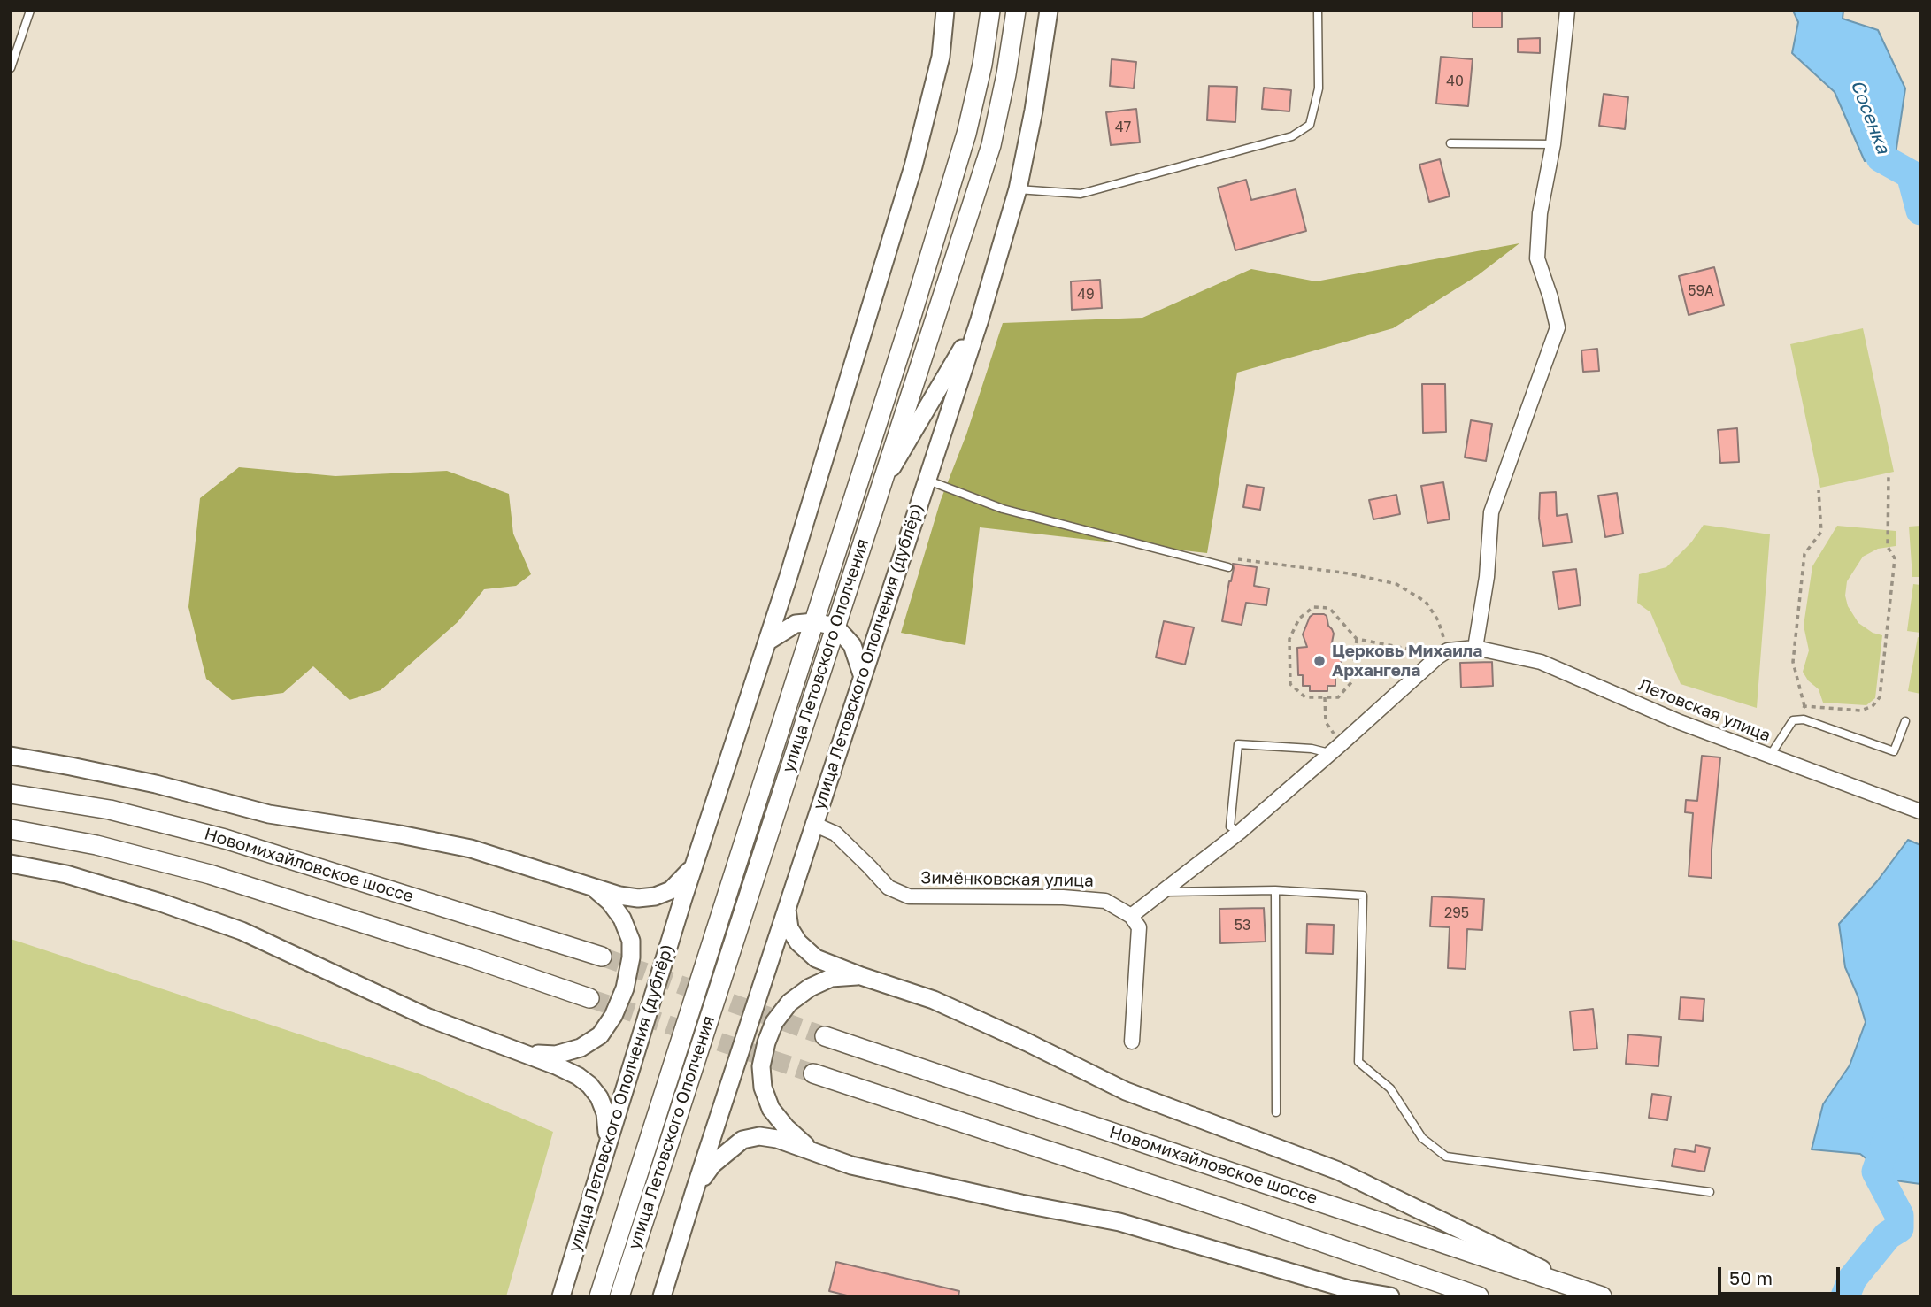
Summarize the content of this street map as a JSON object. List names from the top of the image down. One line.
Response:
{"streets":{"main road":["улица Летовского Ополчения","Новомихайловское шоссе"],"street":["улица Летовского Ополчения (дублёр)","Летовская улица","Зимёнковская улица"]},"crossings":[["улица Летовского Ополчения (дублёр)","Зимёнковская улица"]],"water":["Сосенка"],"places":["Церковь Михаила Архангела"],"house_numbers":["40","47","59А","49","295","53"],"scale_bar":"50 m"}
